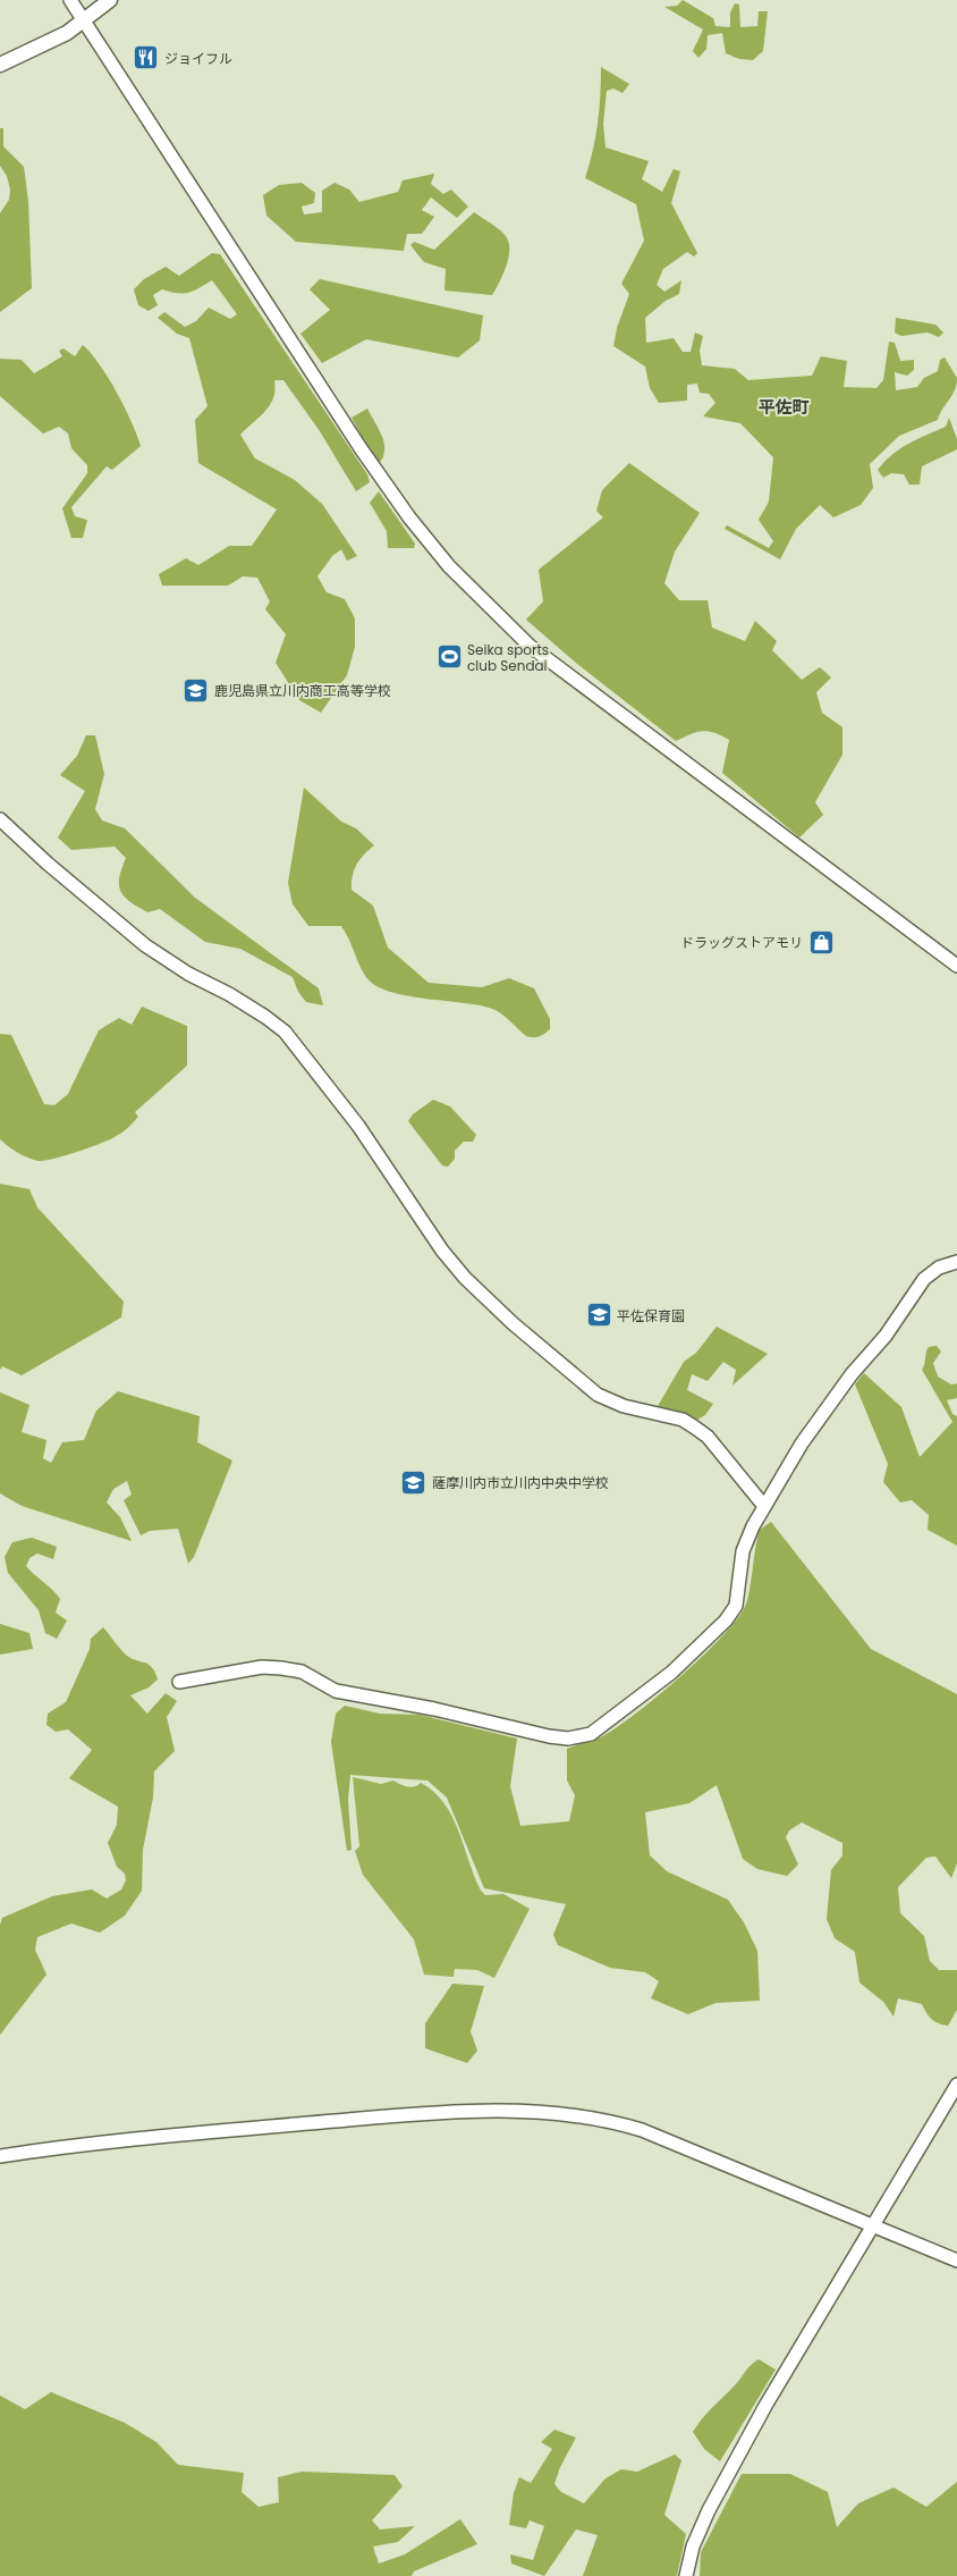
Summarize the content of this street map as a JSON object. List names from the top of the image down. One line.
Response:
{"districts":["平佐町"],"places":{"restaurant":["ジョイフル"],"sports":["Seika sports club Sendai"],"school or university":["鹿児島県立川内商工高等学校","平佐保育園","薩摩川内市立川内中央中学校"],"shop":["ドラッグストアモリ"]}}
